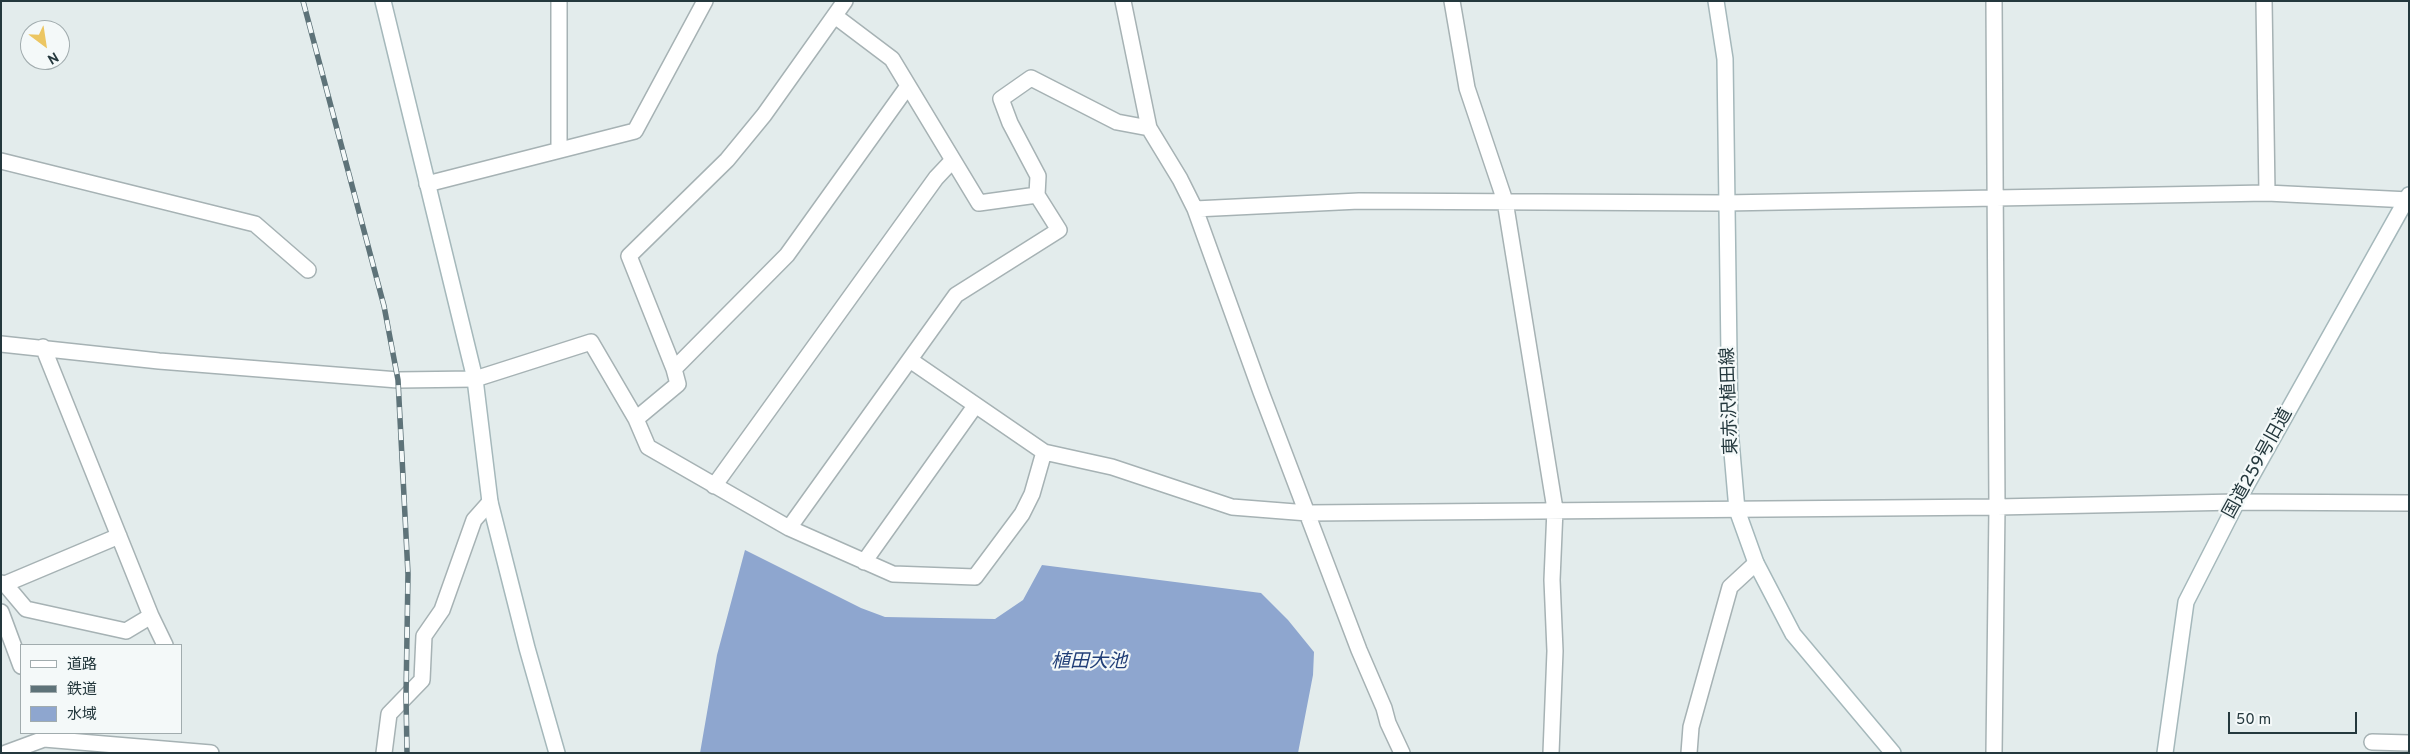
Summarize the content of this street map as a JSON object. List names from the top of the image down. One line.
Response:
{"streets":{"street":["東赤沢植田線","国道259号旧道"]},"water":["植田大池"],"legend":["道路","鉄道","水域"],"scale_bar":"50 m","north":"bottom right"}
